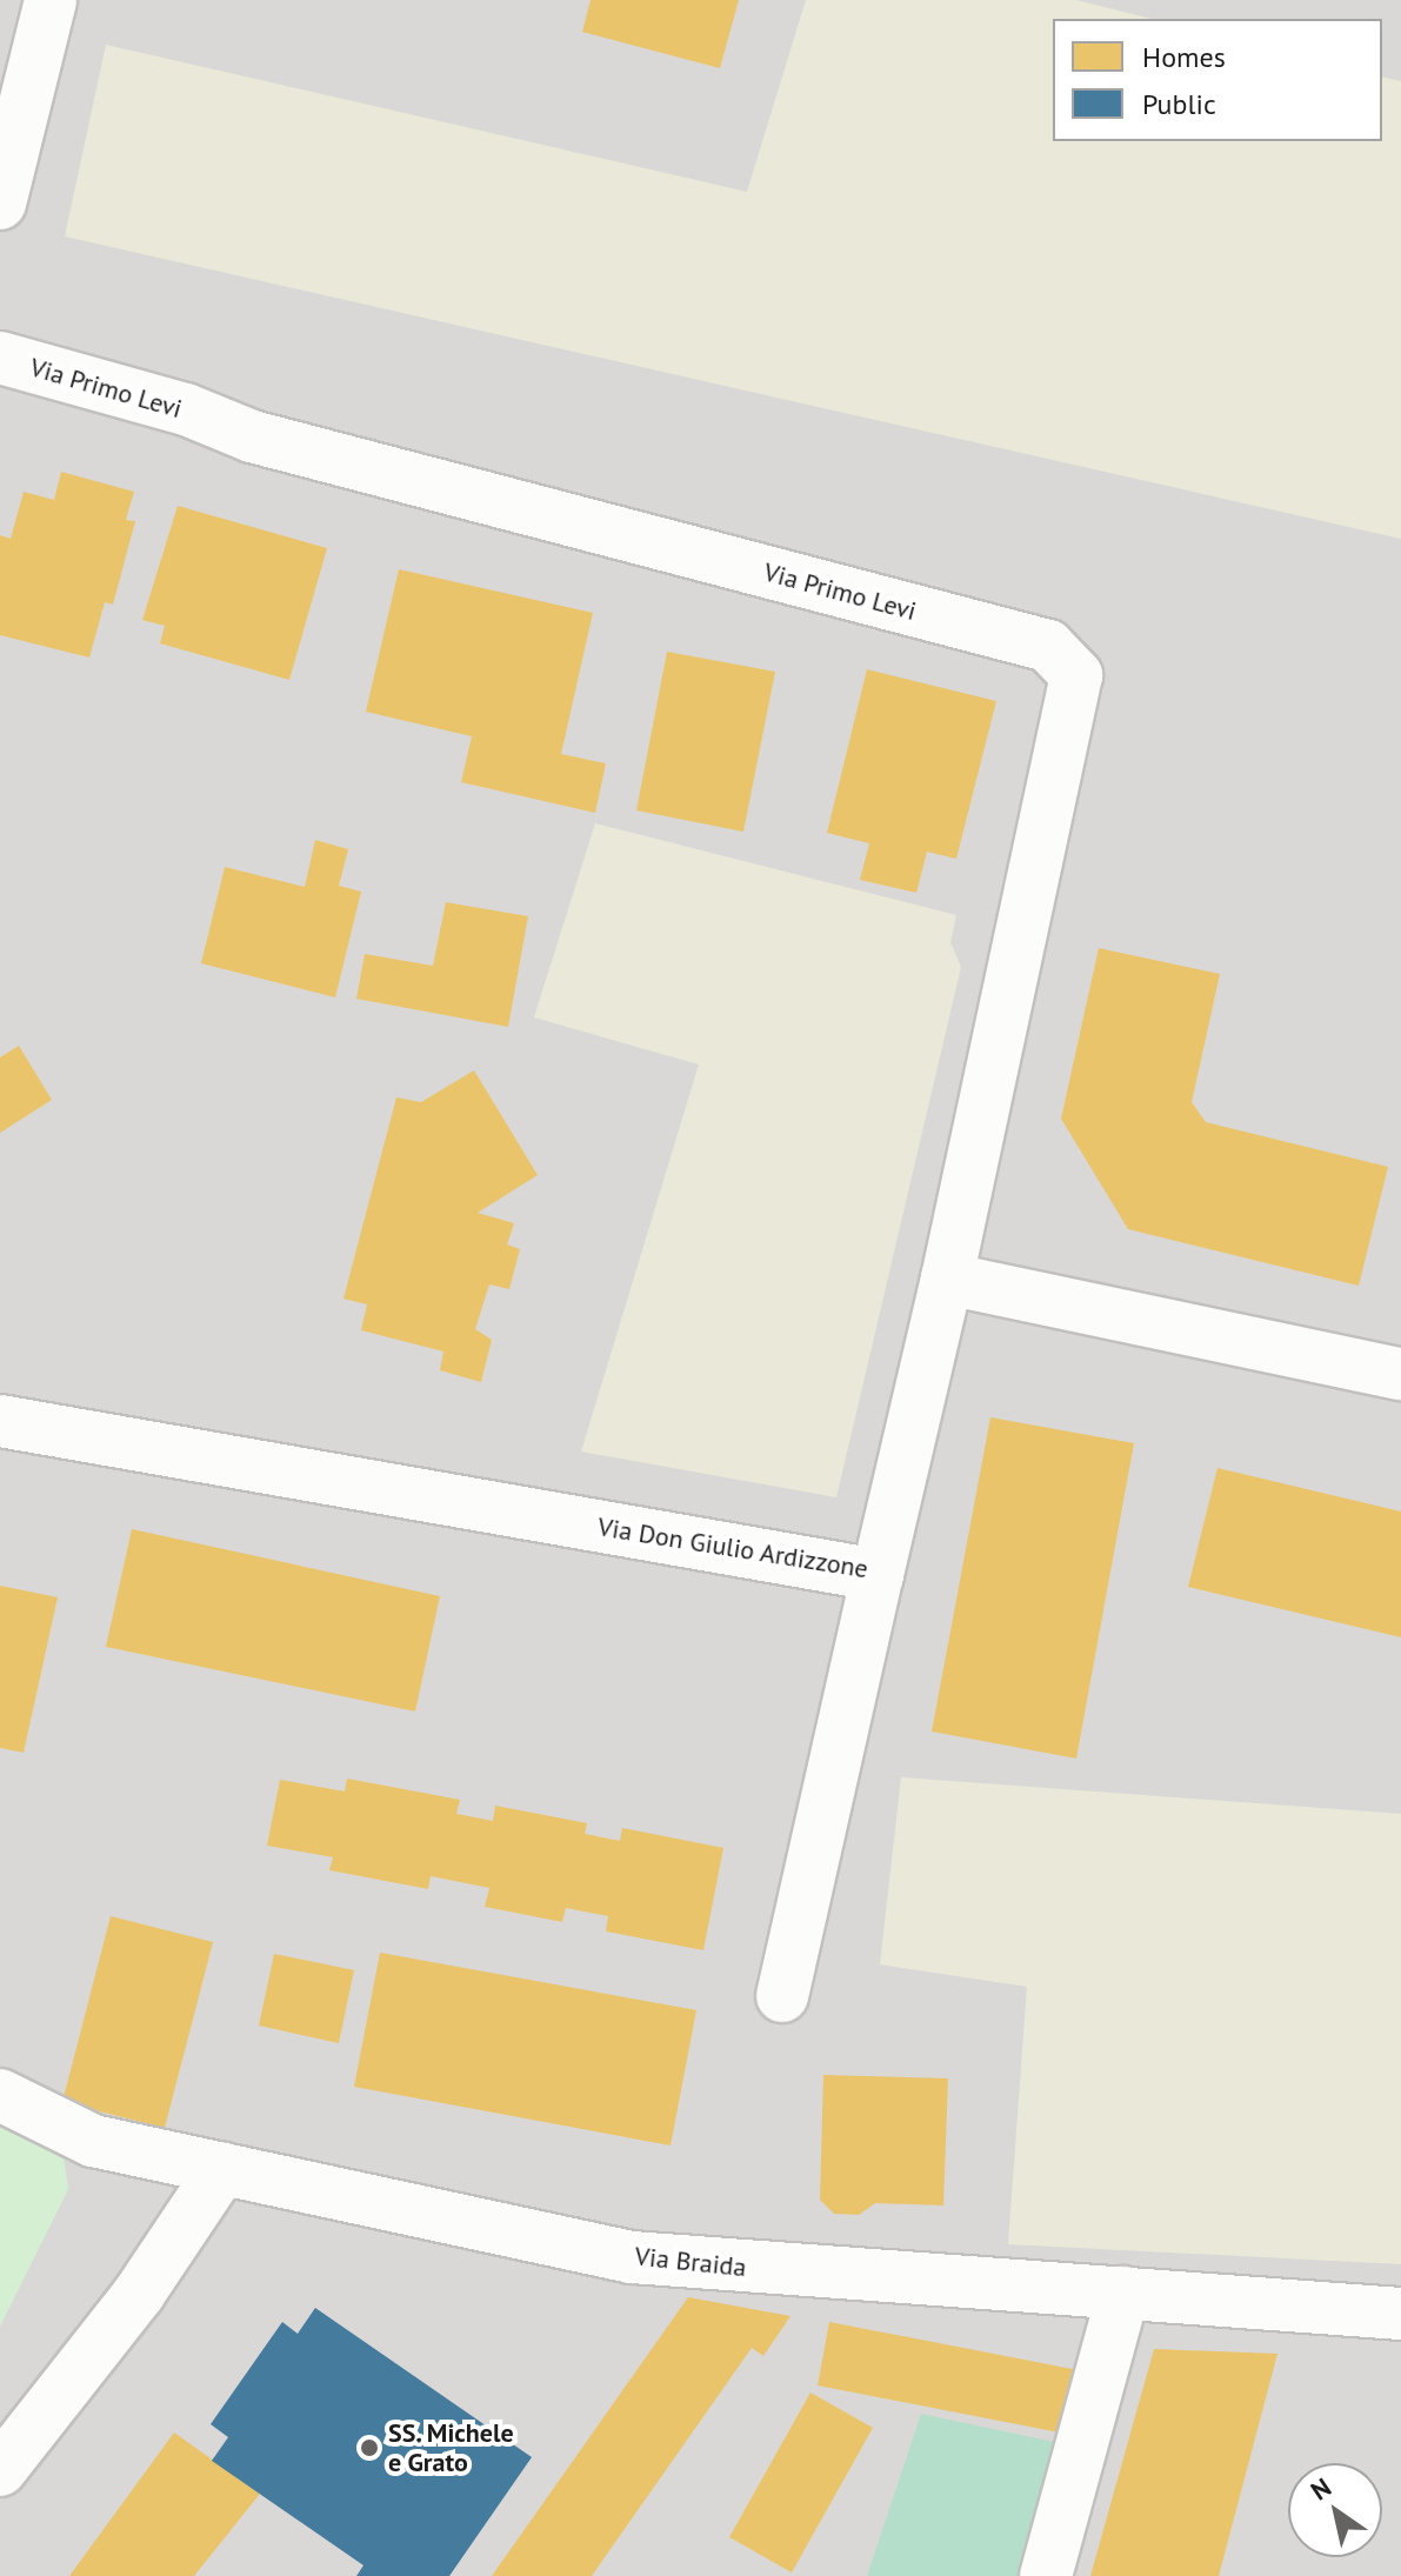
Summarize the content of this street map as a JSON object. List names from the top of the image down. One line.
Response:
{"streets":{"street":["Via Primo Levi","Via Don Giulio Ardizzone","Via Braida"]},"crossings":[["Via Primo Levi","Via Don Giulio Ardizzone"]],"places":["SS. Michele e Grato"],"legend":["Homes","Public"],"north":"top left"}
